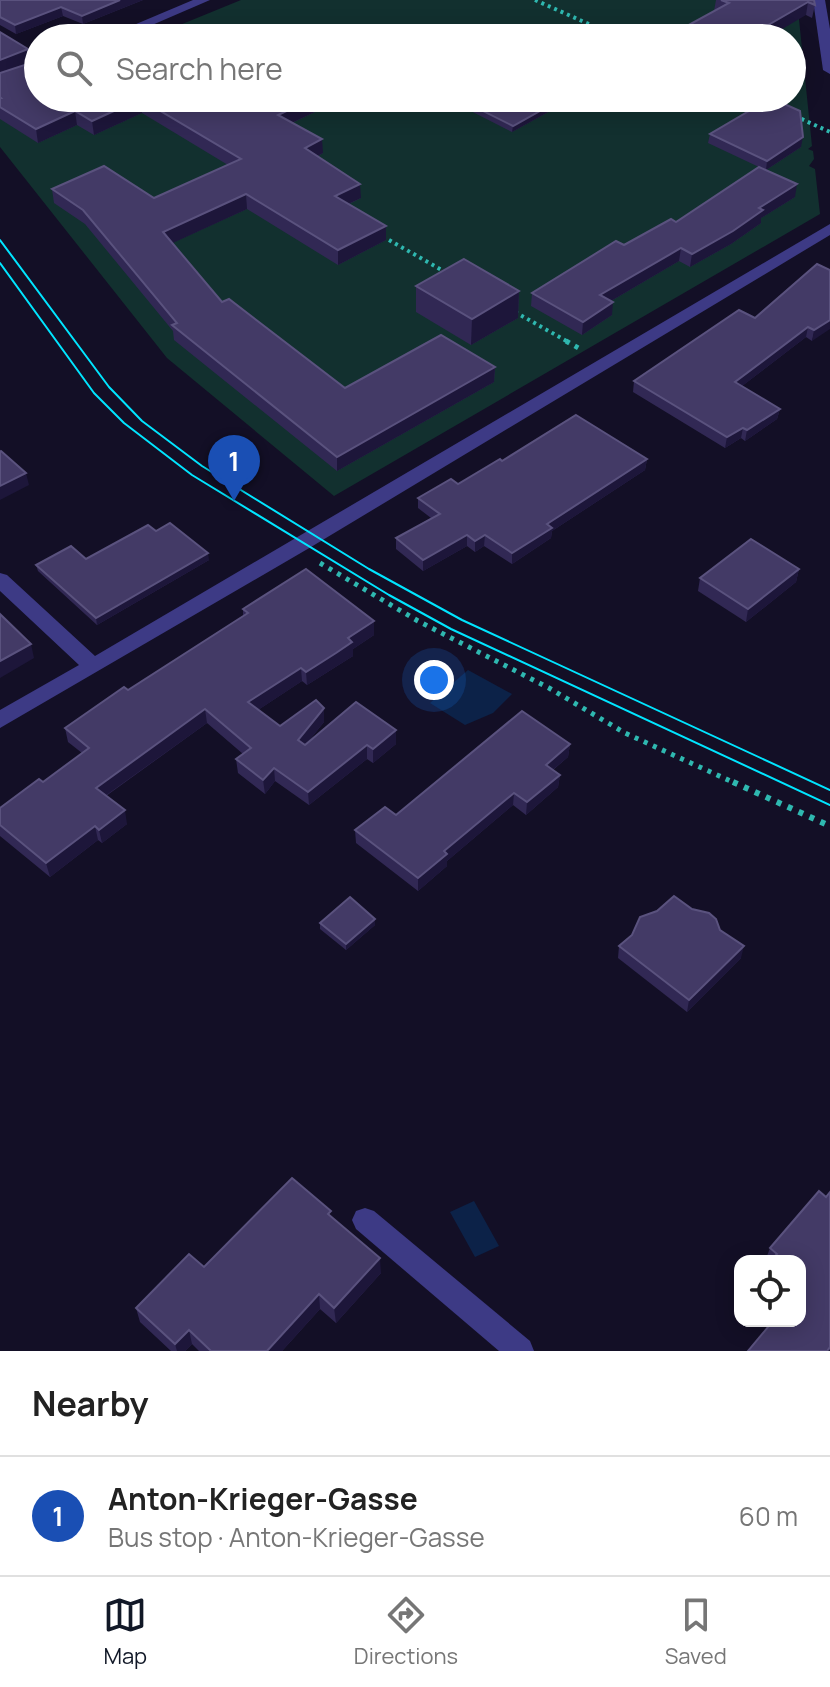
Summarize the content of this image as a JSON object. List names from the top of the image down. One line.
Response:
{"page":{"search":"Search here","pins":"1","heading":"Nearby","list":[{"mark":"1","name":"Anton-Krieger-Gasse","note":"Bus stop · Anton-Krieger-Gasse","value":"60 m"}],"nav":["Map","Directions","Saved"]}}
